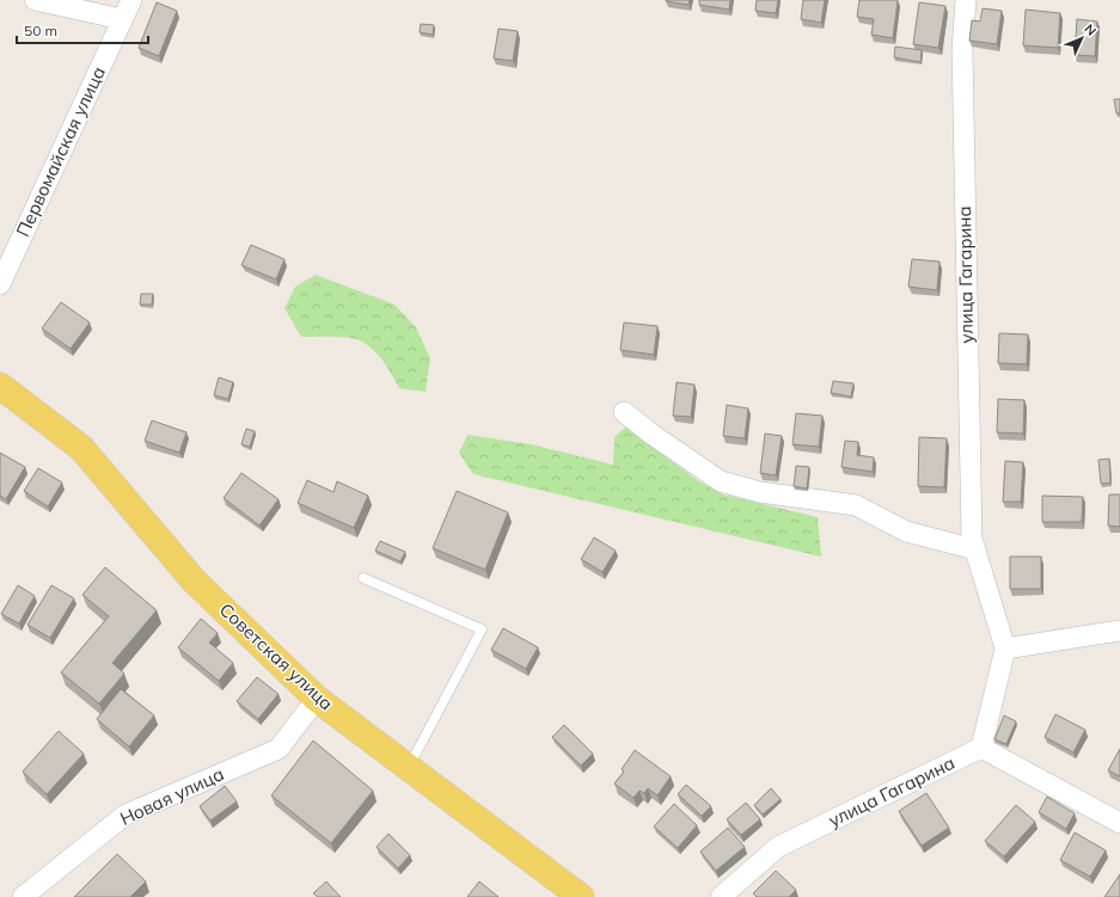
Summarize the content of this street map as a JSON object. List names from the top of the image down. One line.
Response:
{"streets":{"main road":["Советская улица"],"street":["Первомайская улица","улица Гагарина","Новая улица"]},"crossings":[["Советская улица","Новая улица"]],"scale_bar":"50 m","north":"top right"}
